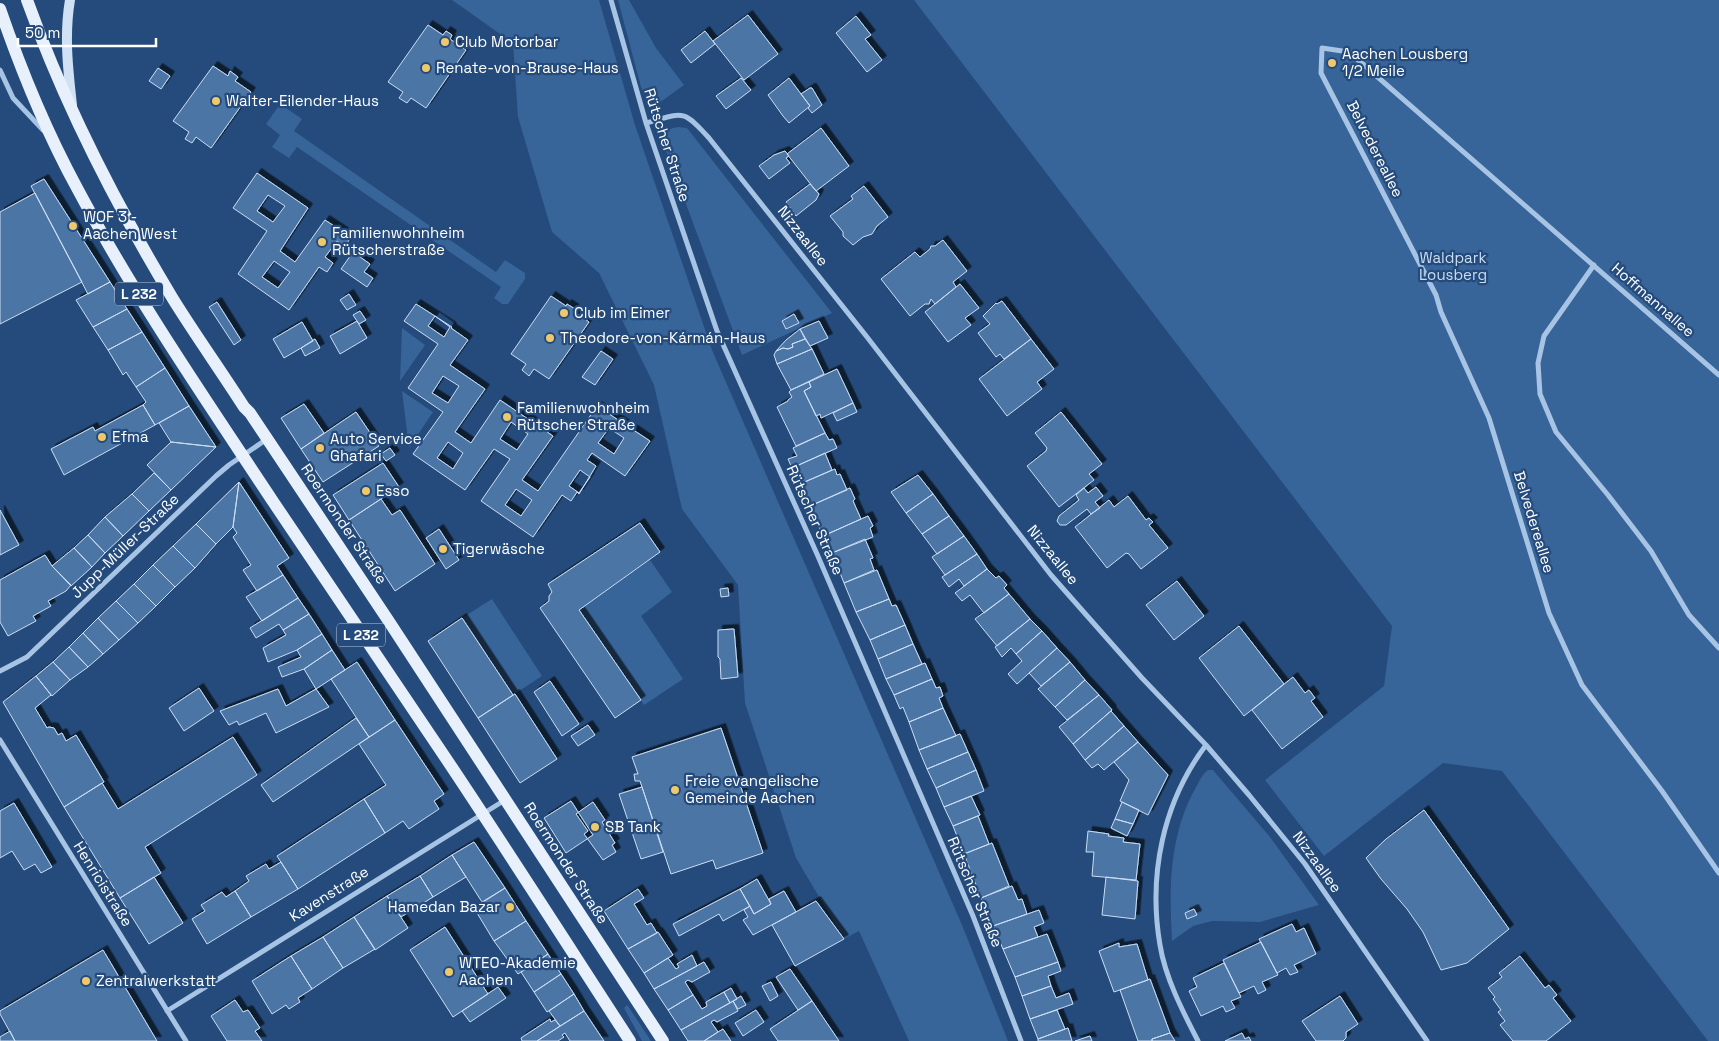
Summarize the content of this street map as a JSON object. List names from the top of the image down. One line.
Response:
{"streets":{"main road":["L 232","Roermonder Straße"],"street":["Rütscher Straße","Belvedereallee","Nizzaallee","Hoffmannallee","Jupp-Müller-Straße","Henricistraße","Kavenstraße"]},"crossings":[["Rütscher Straße","Nizzaallee"],["Belvedereallee","Hoffmannallee"],["L 232","Roermonder Straße"],["L 232","Jupp-Müller-Straße"],["L 232","Kavenstraße"],["Roermonder Straße","Jupp-Müller-Straße"],["Roermonder Straße","Kavenstraße"],["Henricistraße","Kavenstraße"]],"parks":["Waldpark Lousberg"],"places":["Club Motorbar","Aachen Lousberg 1/2 Meile","Renate-von-Brause-Haus","Walter-Eilender-Haus","WOF 3 - Aachen West","Familienwohnheim Rütscherstraße","Club im Eimer","Theodore-von-Kármán-Haus","Familienwohnheim Rütscher Straße","Efma","Auto Service Ghafari","Esso","Tigerwäsche","Freie evangelische Gemeinde Aachen","SB Tank","Hamedan Bazar","WTEO-Akademie Aachen","Zentralwerkstatt"],"scale_bar":"50 m"}
